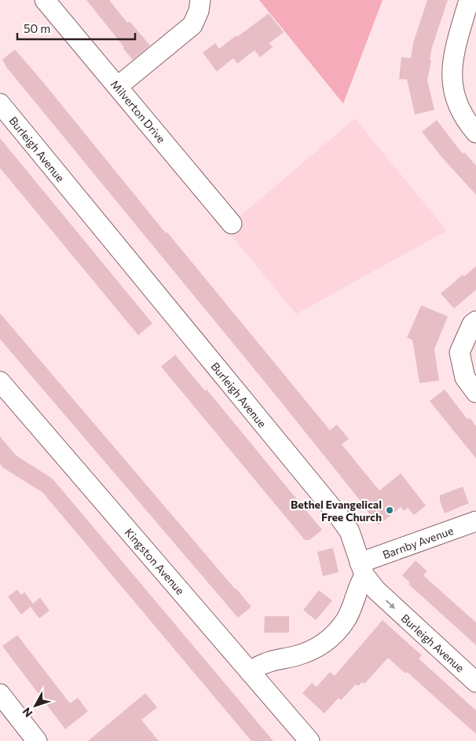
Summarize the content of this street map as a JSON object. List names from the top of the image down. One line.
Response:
{"streets":{"street":["Milverton Drive","Burleigh Avenue","Barnby Avenue","Kingston Avenue"]},"crossings":[["Burleigh Avenue","Barnby Avenue"]],"places":["Bethel Evangelical Free Church"],"scale_bar":"50 m","north":"bottom left"}
